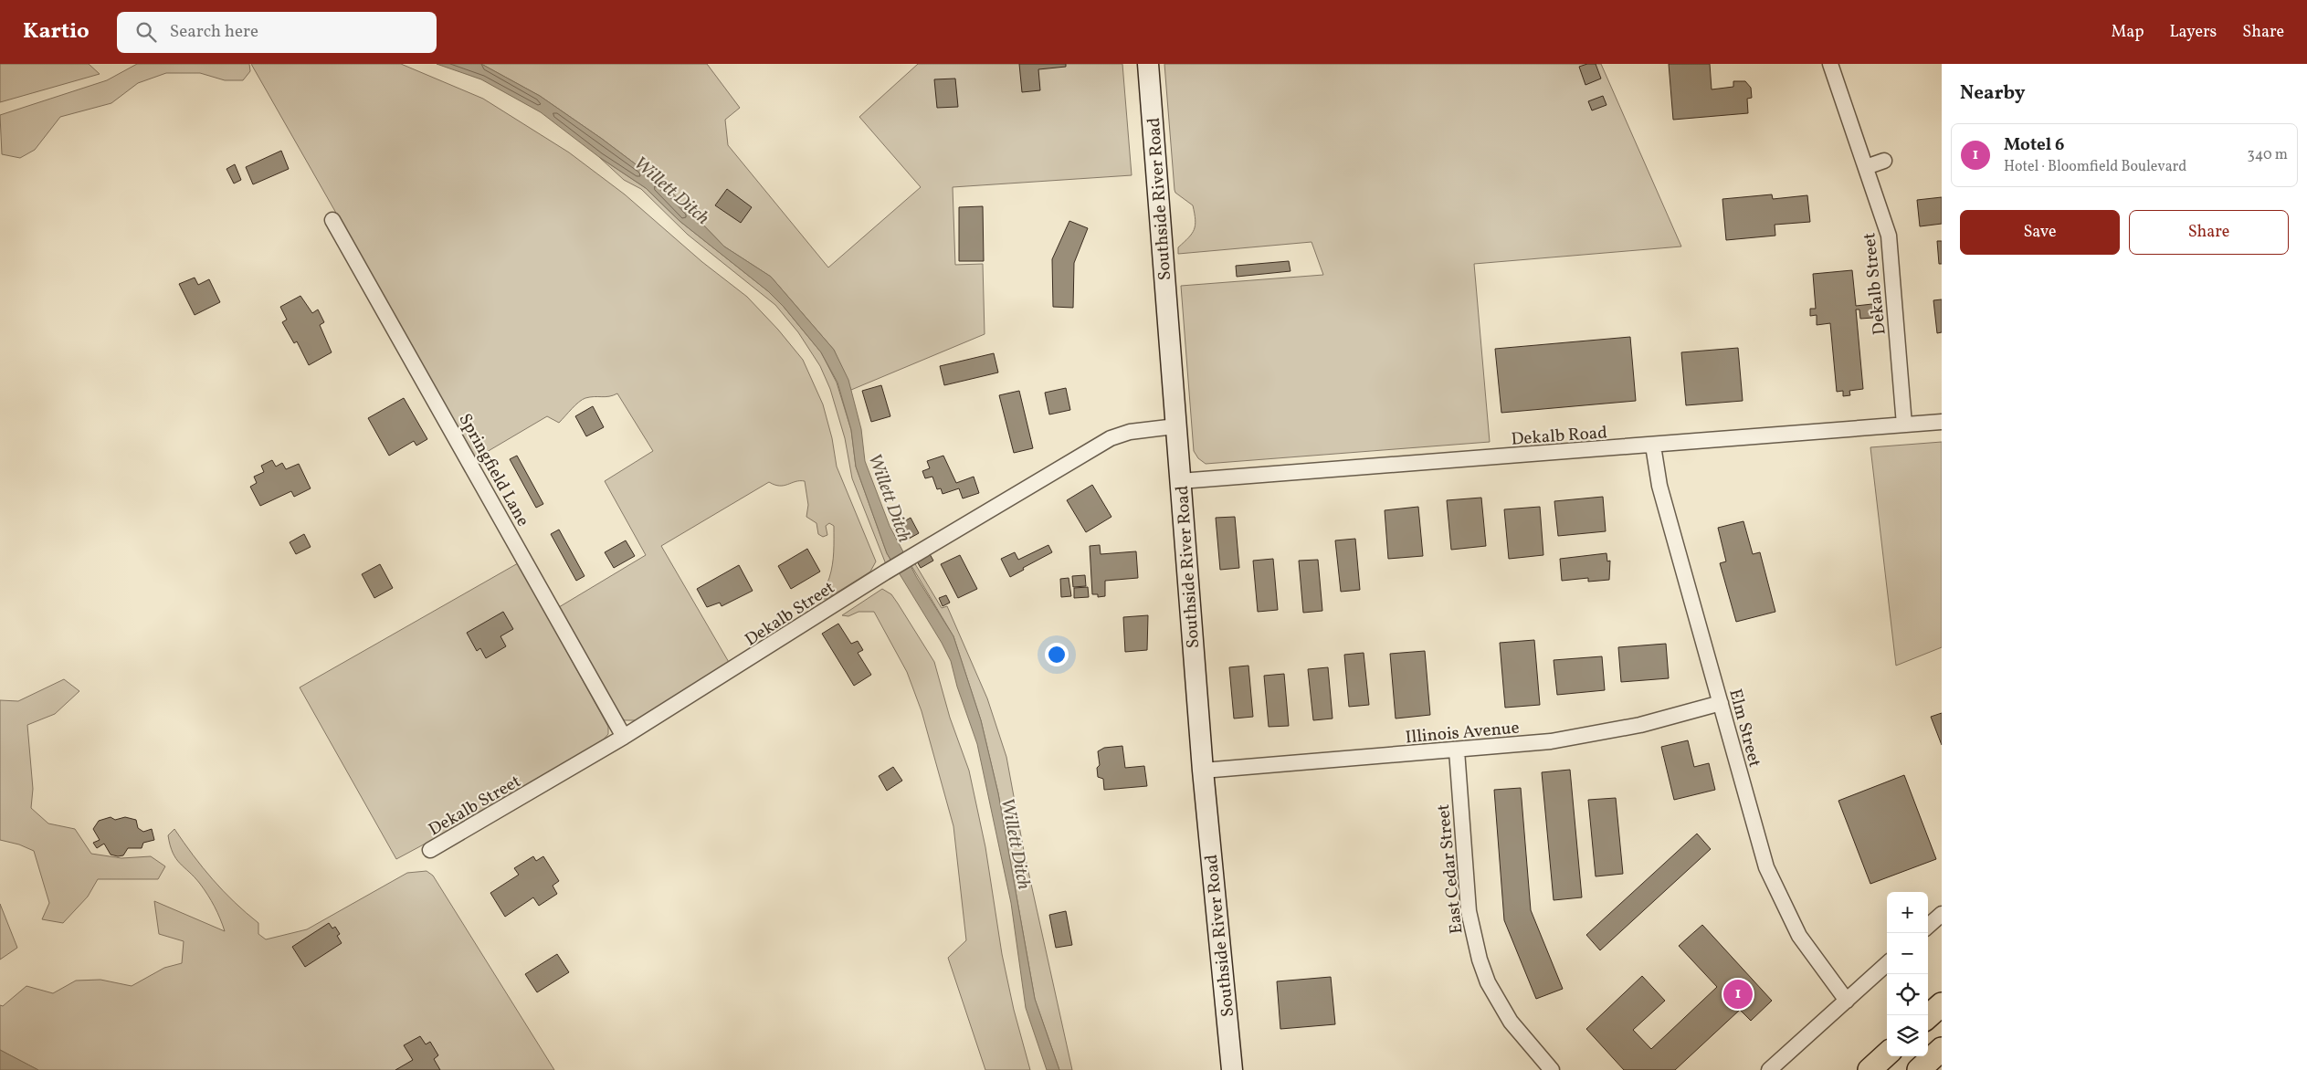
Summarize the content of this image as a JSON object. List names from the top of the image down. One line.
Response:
{"streets":{"main road":["Southside River Road"],"street":["Dekalb Street","Dekalb Road","Springfield Lane","Elm Street","Illinois Avenue","East Cedar Street"]},"crossings":[["Southside River Road","Dekalb Street"],["Southside River Road","Dekalb Road"],["Southside River Road","Illinois Avenue"],["Dekalb Street","Dekalb Road"],["Dekalb Street","Springfield Lane"],["Dekalb Road","Elm Street"],["Elm Street","Illinois Avenue"],["Illinois Avenue","East Cedar Street"]],"water":["Willett Ditch"],"page":{"header":"Kartio","search":"Search here","nav":["Map","Layers","Share"],"heading":"Nearby","list":[{"mark":"1","name":"Motel 6","note":"Hotel · Bloomfield Boulevard","value":"340 m"}],"buttons":["Save","Share"],"map_buttons":["+","−"],"pins":"1"}}
